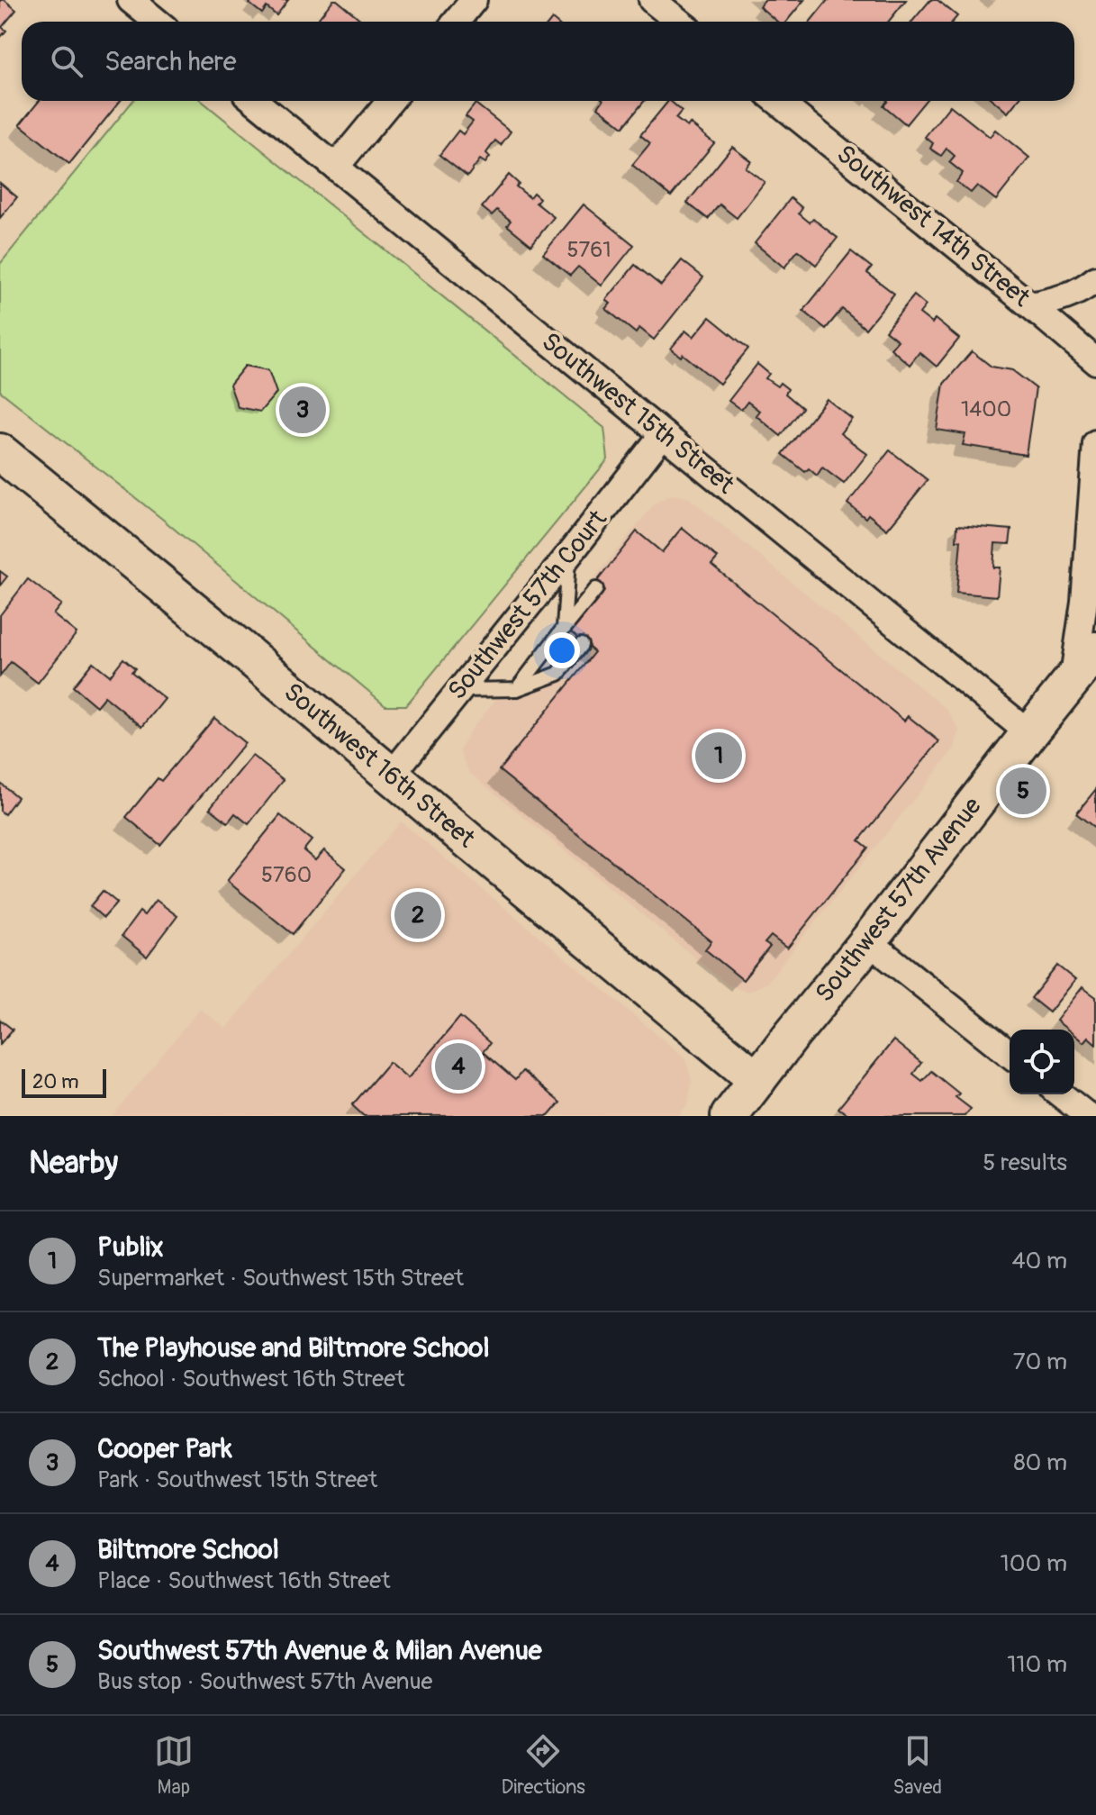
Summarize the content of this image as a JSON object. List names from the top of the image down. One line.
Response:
{"streets":{"street":["Southwest 14th Street","Southwest 15th Street","Southwest 57th Court","Southwest 16th Street","Southwest 57th Avenue"]},"crossings":[["Southwest 15th Street","Southwest 57th Court"],["Southwest 15th Street","Southwest 57th Avenue"],["Southwest 57th Court","Southwest 16th Street"],["Southwest 16th Street","Southwest 57th Avenue"]],"house_numbers":["5761","1400","5760"],"scale_bar":"20 m","page":{"search":"Search here","pins":["3","1","5","2","4"],"scale":"20 m","heading":["Nearby","5 results"],"list":[{"mark":"1","name":"Publix","note":"Supermarket · Southwest 15th Street","value":"40 m"},{"mark":"2","name":"The Playhouse and Biltmore School","note":"School · Southwest 16th Street","value":"70 m"},{"mark":"3","name":"Cooper Park","note":"Park · Southwest 15th Street","value":"80 m"},{"mark":"4","name":"Biltmore School","note":"Place · Southwest 16th Street","value":"100 m"},{"mark":"5","name":"Southwest 57th Avenue & Milan Avenue","note":"Bus stop · Southwest 57th Avenue","value":"110 m"}],"nav":["Map","Directions","Saved"]}}
